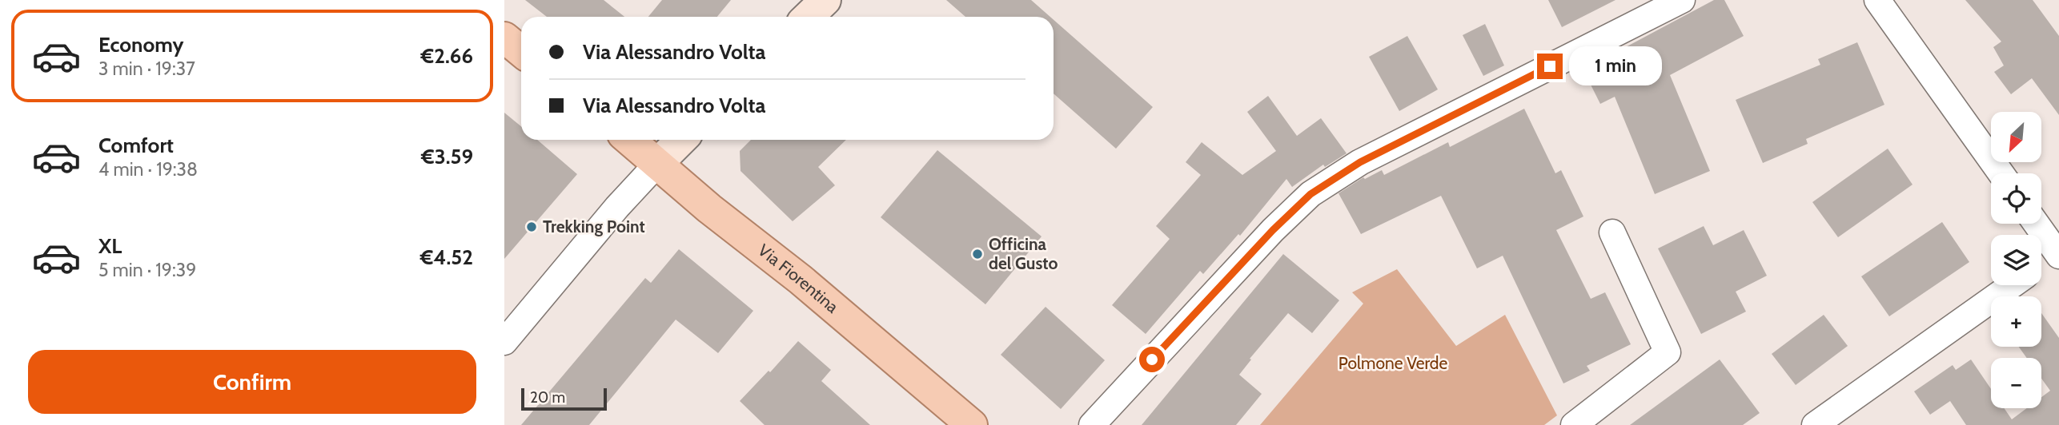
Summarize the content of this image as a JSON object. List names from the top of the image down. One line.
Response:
{"streets":{"main road":["Via Fiorentina"]},"parks":["Polmone Verde"],"places":["Trekking Point","Officina del Gusto"],"scale_bar":"20 m","north":"bottom left","page":{"list":[{"name":"Economy","note":"3 min · 19:37","value":"€2.66"},{"name":"Comfort","note":"4 min · 19:38","value":"€3.59"},{"name":"XL","note":"5 min · 19:39","value":"€4.52"}],"banner":["Via Alessandro Volta","Via Alessandro Volta"],"bubble":"1 min","map_buttons":["+","−"],"buttons":"Confirm","scale":"20 m"}}
